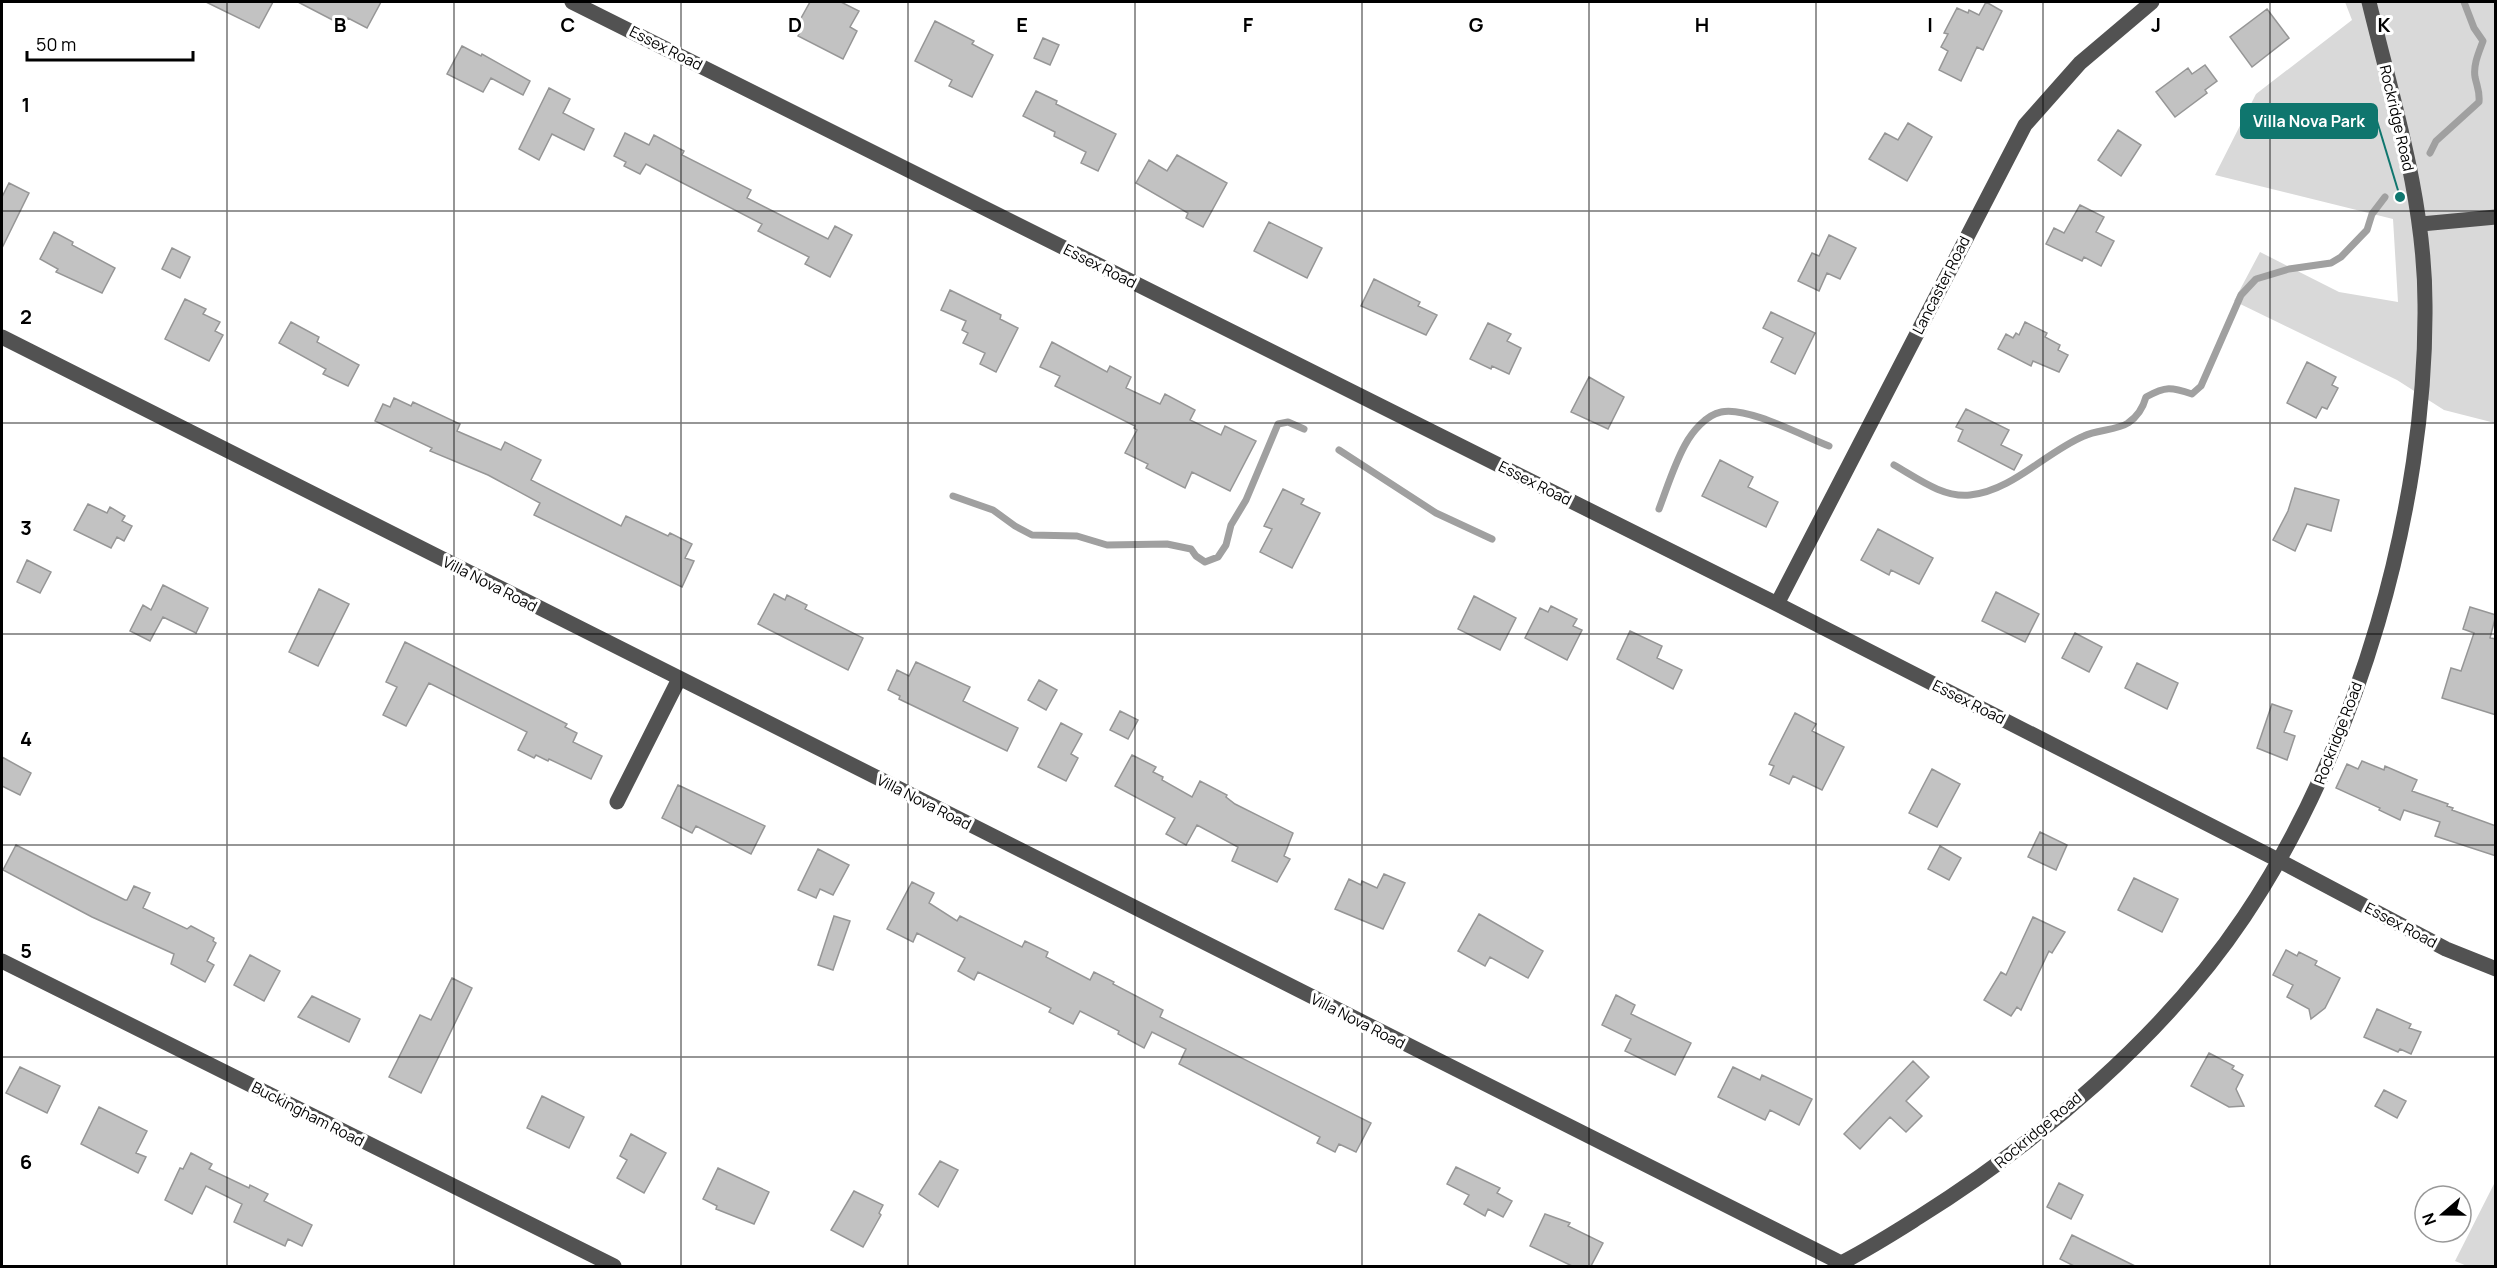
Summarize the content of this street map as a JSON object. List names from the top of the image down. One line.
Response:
{"streets":{"street":["Essex Road","Rockridge Road","Lancaster Road","Villa Nova Road","Buckingham Road"]},"crossings":[["Essex Road","Rockridge Road"],["Essex Road","Lancaster Road"],["Rockridge Road","Villa Nova Road"]],"places":["Villa Nova Park"],"scale_bar":"50 m","north":"left","grid":{"columns":["B","C","D","E","F","G","H","I","J","K"],"rows":["1","2","3","4","5","6"]}}
